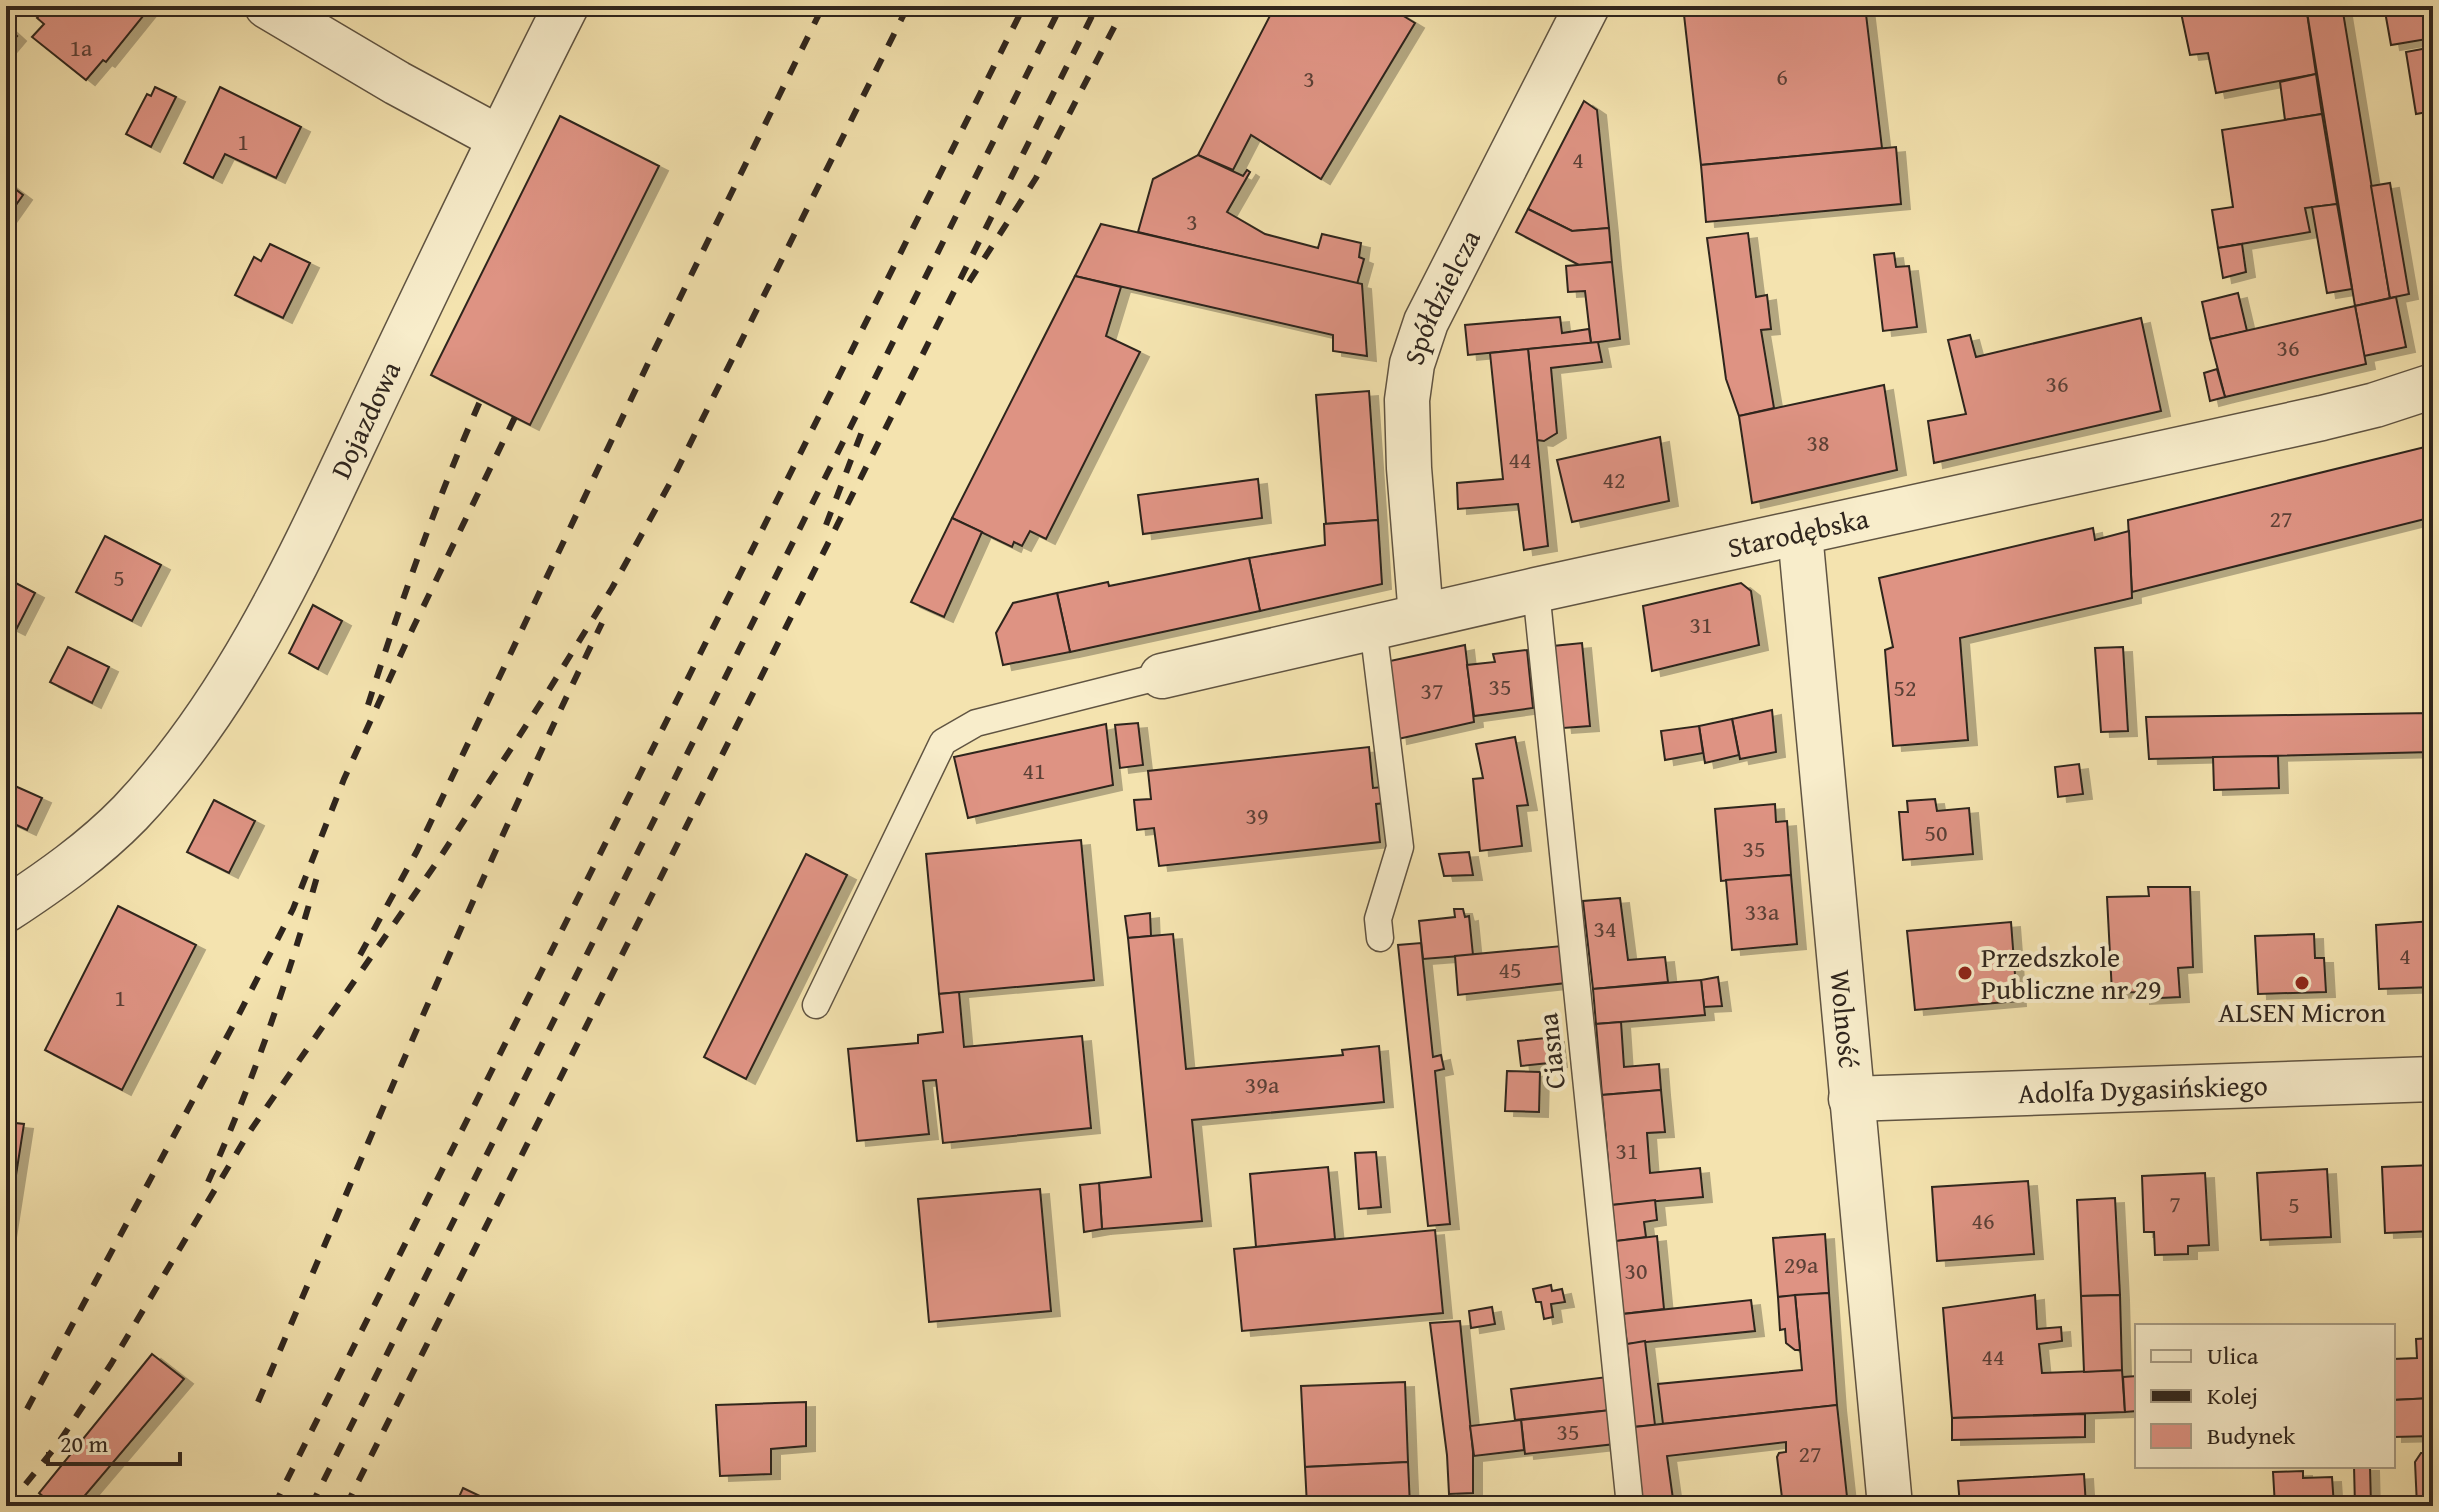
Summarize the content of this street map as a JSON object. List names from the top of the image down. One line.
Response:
{"streets":{"street":["Spółdzielcza","Dojazdowa","Starodębska","Wolność","Adolfa Dygasińskiego"],"lane":["Ciasna"]},"crossings":[["Spółdzielcza","Starodębska"],["Starodębska","Wolność"],["Starodębska","Ciasna"],["Wolność","Adolfa Dygasińskiego"]],"places":["Przedszkole Publiczne nr 29","ALSEN Micron"],"house_numbers":["1a","6","3","1","4","3","36","36","38","44","42","27","5","31","35","52","37","41","39","50","35","33a","34","4","45","1","39a","31","7","5","46","29a","30","44","35","27"],"legend":["Ulica","Kolej","Budynek"],"scale_bar":"20 m"}
